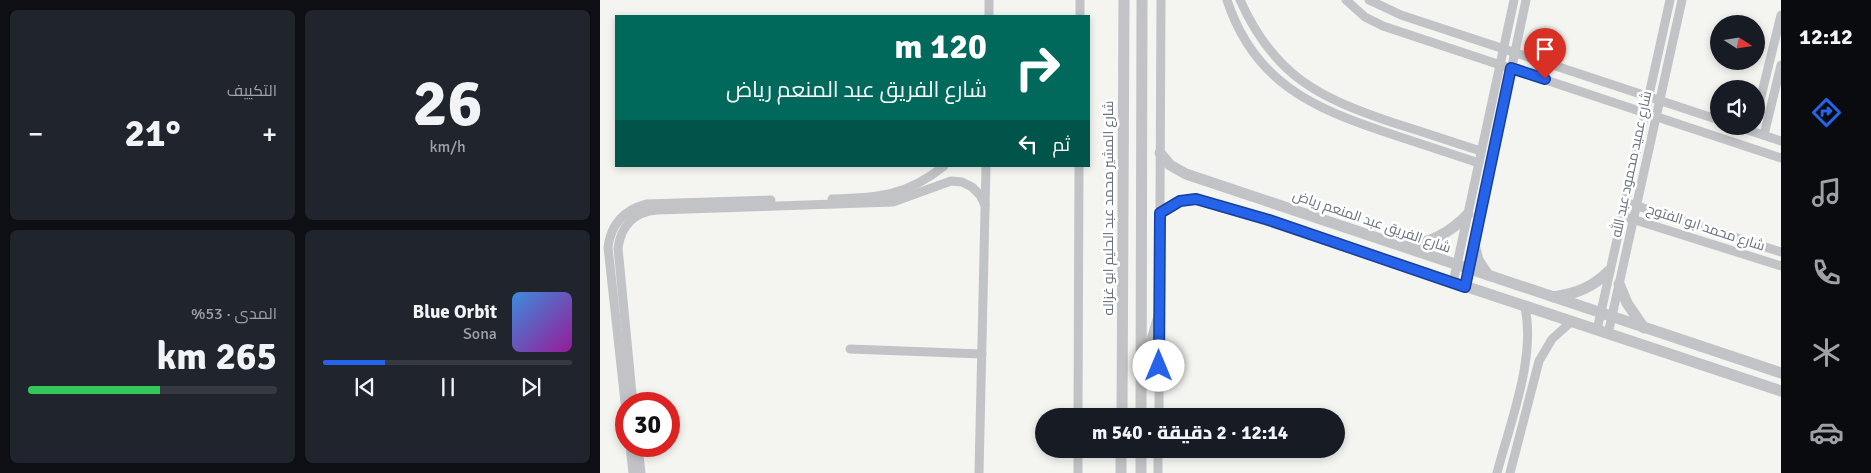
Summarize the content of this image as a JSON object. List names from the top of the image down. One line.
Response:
{"streets":{"street":["شارع عميد محمود عبد الله","شارع المشير محمد عبد الحليم ابو غزاله","شارع الفريق عبد المنعم رياض","شارع محمد ابو الفتوح"]},"crossings":[["شارع عميد محمود عبد الله","شارع الفريق عبد المنعم رياض"],["شارع عميد محمود عبد الله","شارع محمد ابو الفتوح"]],"north":"right","page":{"tabs":"12:12","tile":[["26","km/h"],"التكييف",["المدى · 53%","265 km"]],"turn":["120 m","شارع الفريق عبد المنعم رياض"],"heat":["−","21°","+"],"then":"ثم","song":["Blue Orbit","Sona"],"limit":"30","trip":"12:14 · 2 دقيقة · 540 m"}}
